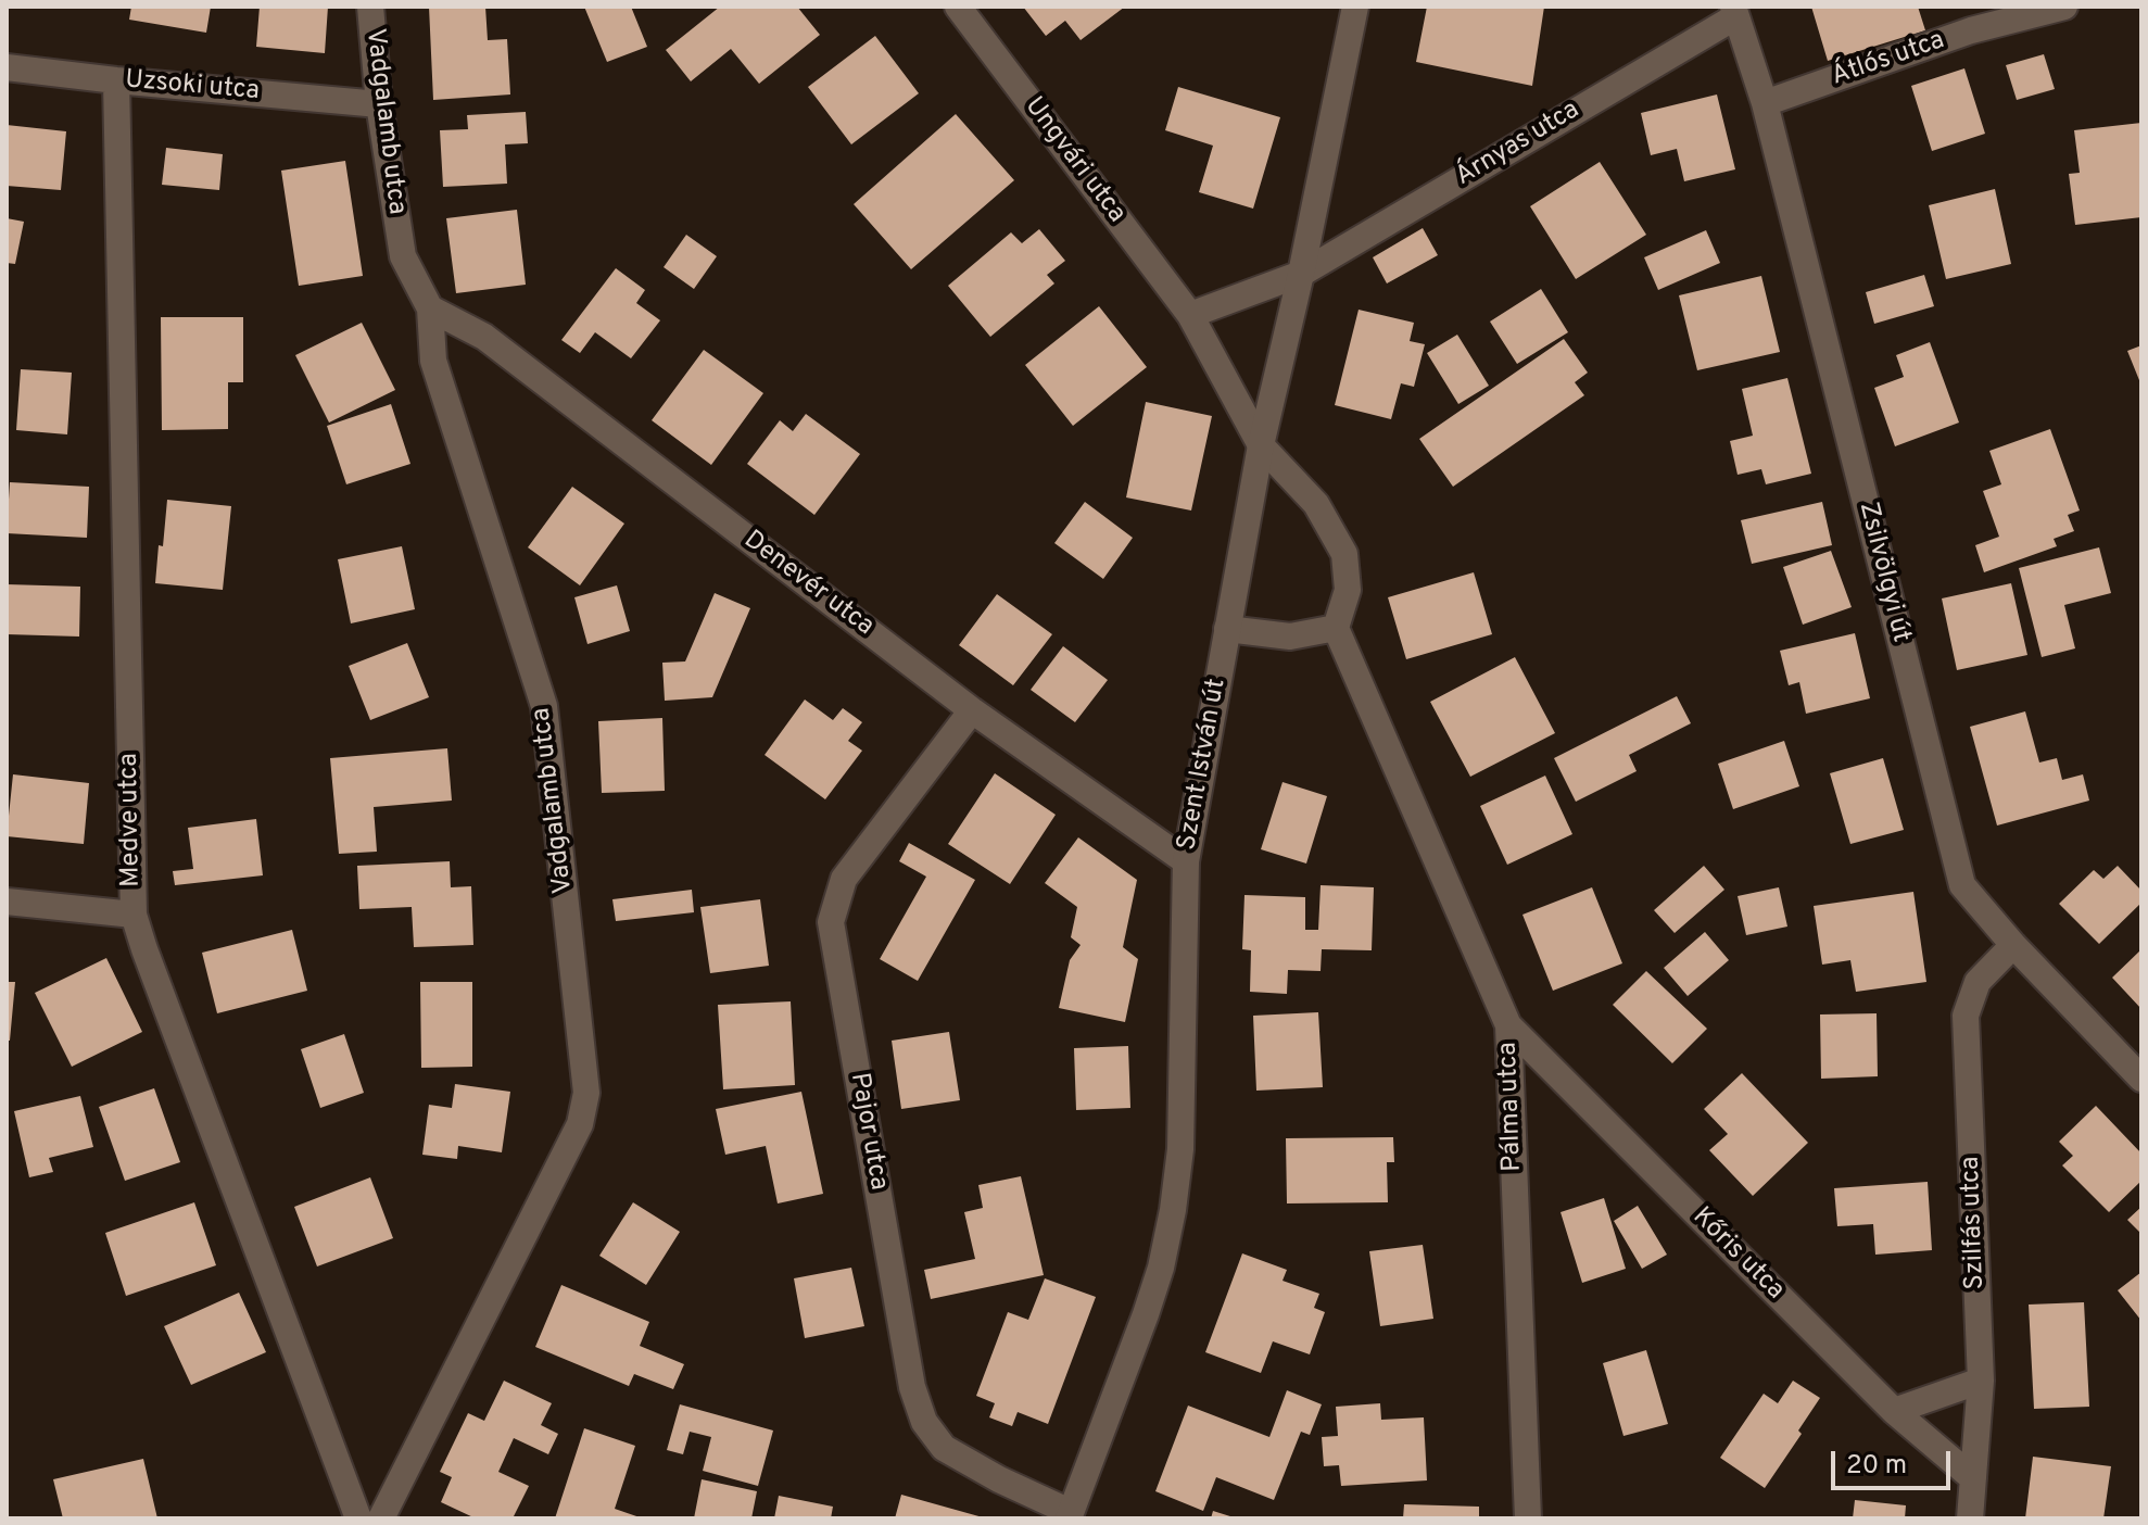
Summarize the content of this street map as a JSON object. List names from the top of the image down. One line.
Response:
{"streets":{"street":["Átlós utca","Uzsoki utca","Vadgalamb utca","Árnyas utca","Ungvári utca","Zsilvölgyi út","Denevér utca","Szent István út","Medve utca","Pálma utca","Pajor utca","Szilfás utca","Kőris utca"]},"crossings":[["Átlós utca","Zsilvölgyi út"],["Uzsoki utca","Vadgalamb utca"],["Uzsoki utca","Medve utca"],["Vadgalamb utca","Denevér utca"],["Árnyas utca","Zsilvölgyi út"],["Árnyas utca","Szent István út"],["Ungvári utca","Szent István út"],["Zsilvölgyi út","Szilfás utca"],["Denevér utca","Szent István út"],["Denevér utca","Pajor utca"],["Szent István út","Pajor utca"],["Pálma utca","Kőris utca"],["Szilfás utca","Kőris utca"]],"scale_bar":"20 m"}
